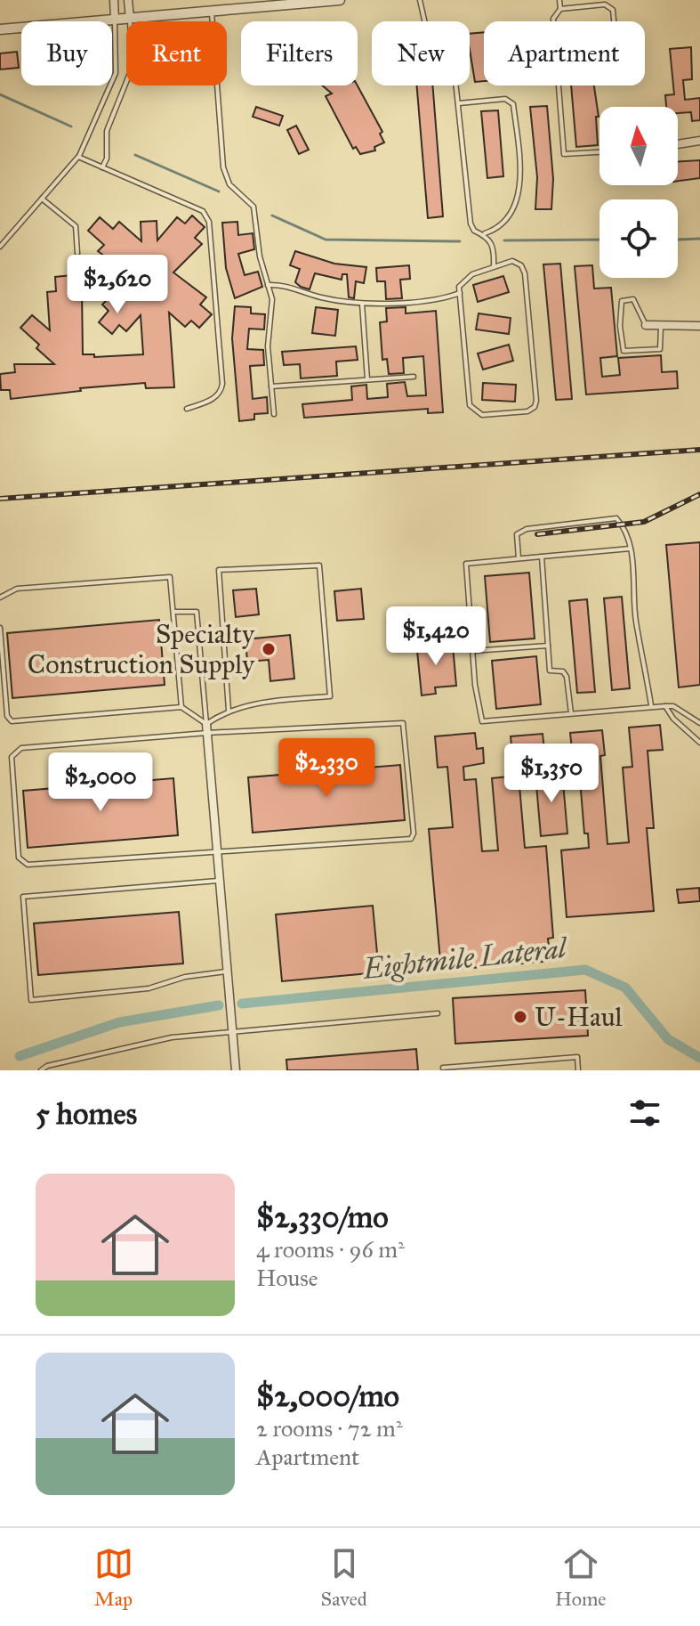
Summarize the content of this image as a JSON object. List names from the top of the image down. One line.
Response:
{"water":["Eightmile Lateral"],"places":["Specialty Construction Supply","U-Haul"],"north":"top","page":{"chip":["Buy","Rent","Filters","New","Apartment"],"price":["$2,620","$1,420","$2,330","$1,350","$2,000"],"heading":"5 homes","list":[{"name":"$2,330/mo","note":"4 rooms · 96 m² · House"},{"name":"$2,000/mo","note":"2 rooms · 72 m² · Apartment"}],"tabs":["Map","Saved","Home"]}}
